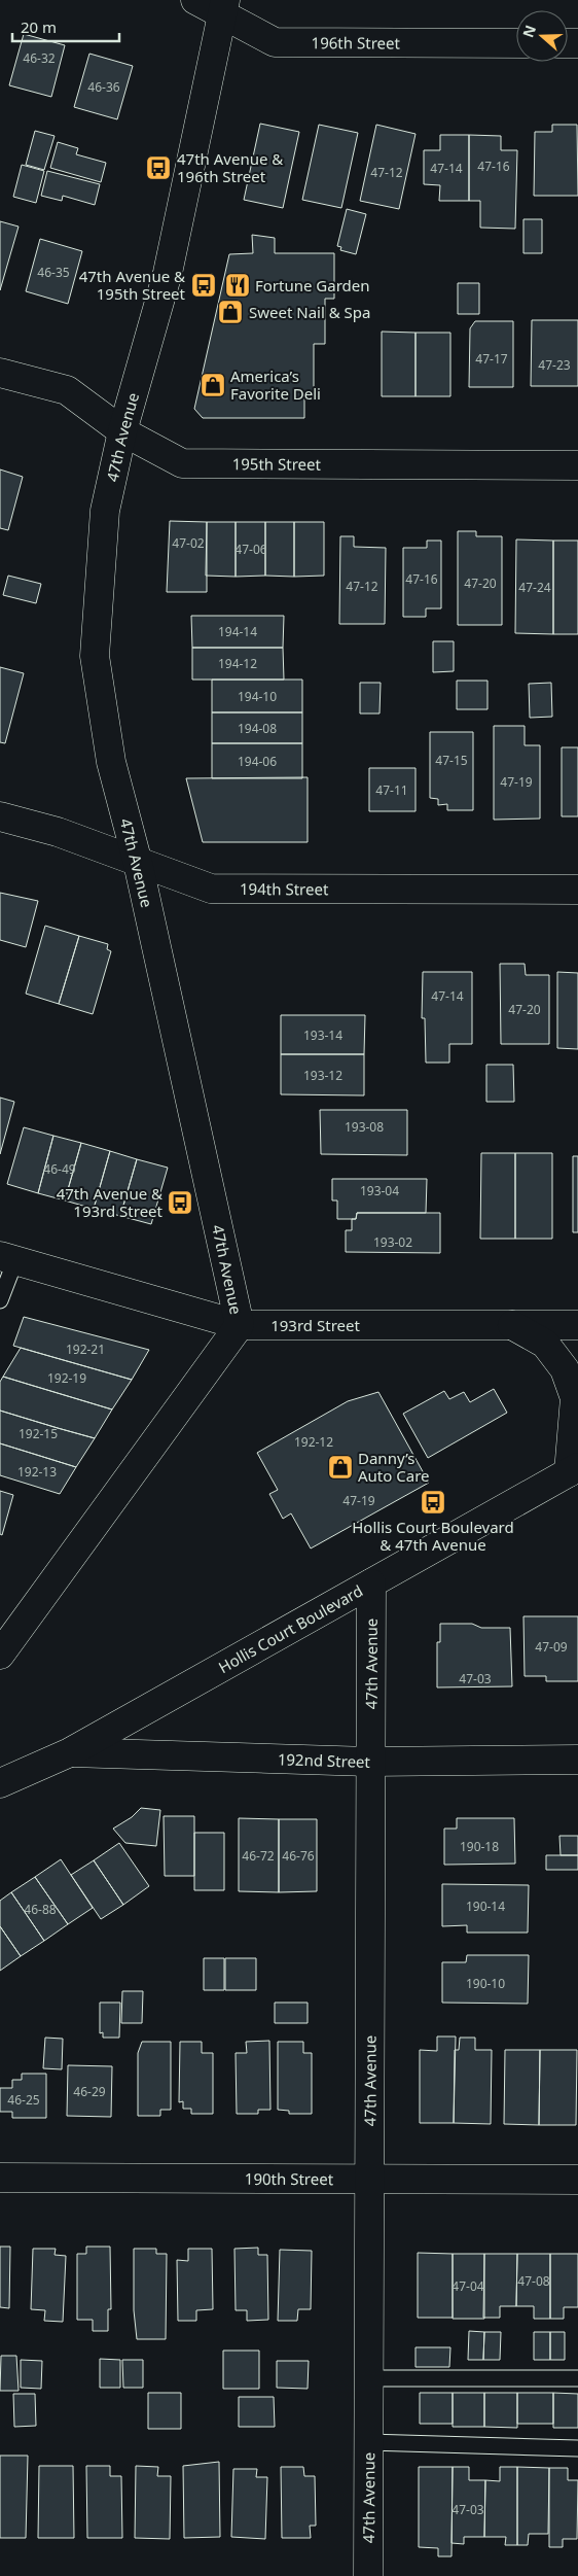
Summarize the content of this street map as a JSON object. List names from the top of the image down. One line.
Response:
{"streets":{"street":["196th Street","47th Avenue","195th Street","194th Street","193rd Street","Hollis Court Boulevard","192nd Street","190th Street"]},"crossings":[["196th Street","47th Avenue"],["47th Avenue","195th Street"],["47th Avenue","194th Street"],["47th Avenue","193rd Street"],["47th Avenue","Hollis Court Boulevard"],["47th Avenue","192nd Street"],["47th Avenue","190th Street"],["Hollis Court Boulevard","192nd Street"]],"places":{"bus stop":["47th Avenue & 196th Street","47th Avenue & 195th Street","47th Avenue & 193rd Street","Hollis Court Boulevard & 47th Avenue"],"restaurant":["Fortune Garden"],"shop":["Sweet Nail & Spa","America’s Favorite Deli","Danny’s Auto Care"]},"house_numbers":["46-32","46-36","47-16","47-14","47-12","46-35","47-17","47-23","47-02","47-06","47-16","47-20","47-12","47-24","194-14","194-12","194-10","194-08","47-15","194-06","47-19","47-11","47-14","47-20","193-14","193-12","193-08","46-49","193-04","193-02","192-21","192-19","192-15","192-12","192-13","47-19","47-09","47-03","190-18","46-72","46-76","190-14","46-88","190-10","46-29","46-25","47-08","47-04","47-03"],"scale_bar":"20 m","north":"left"}
